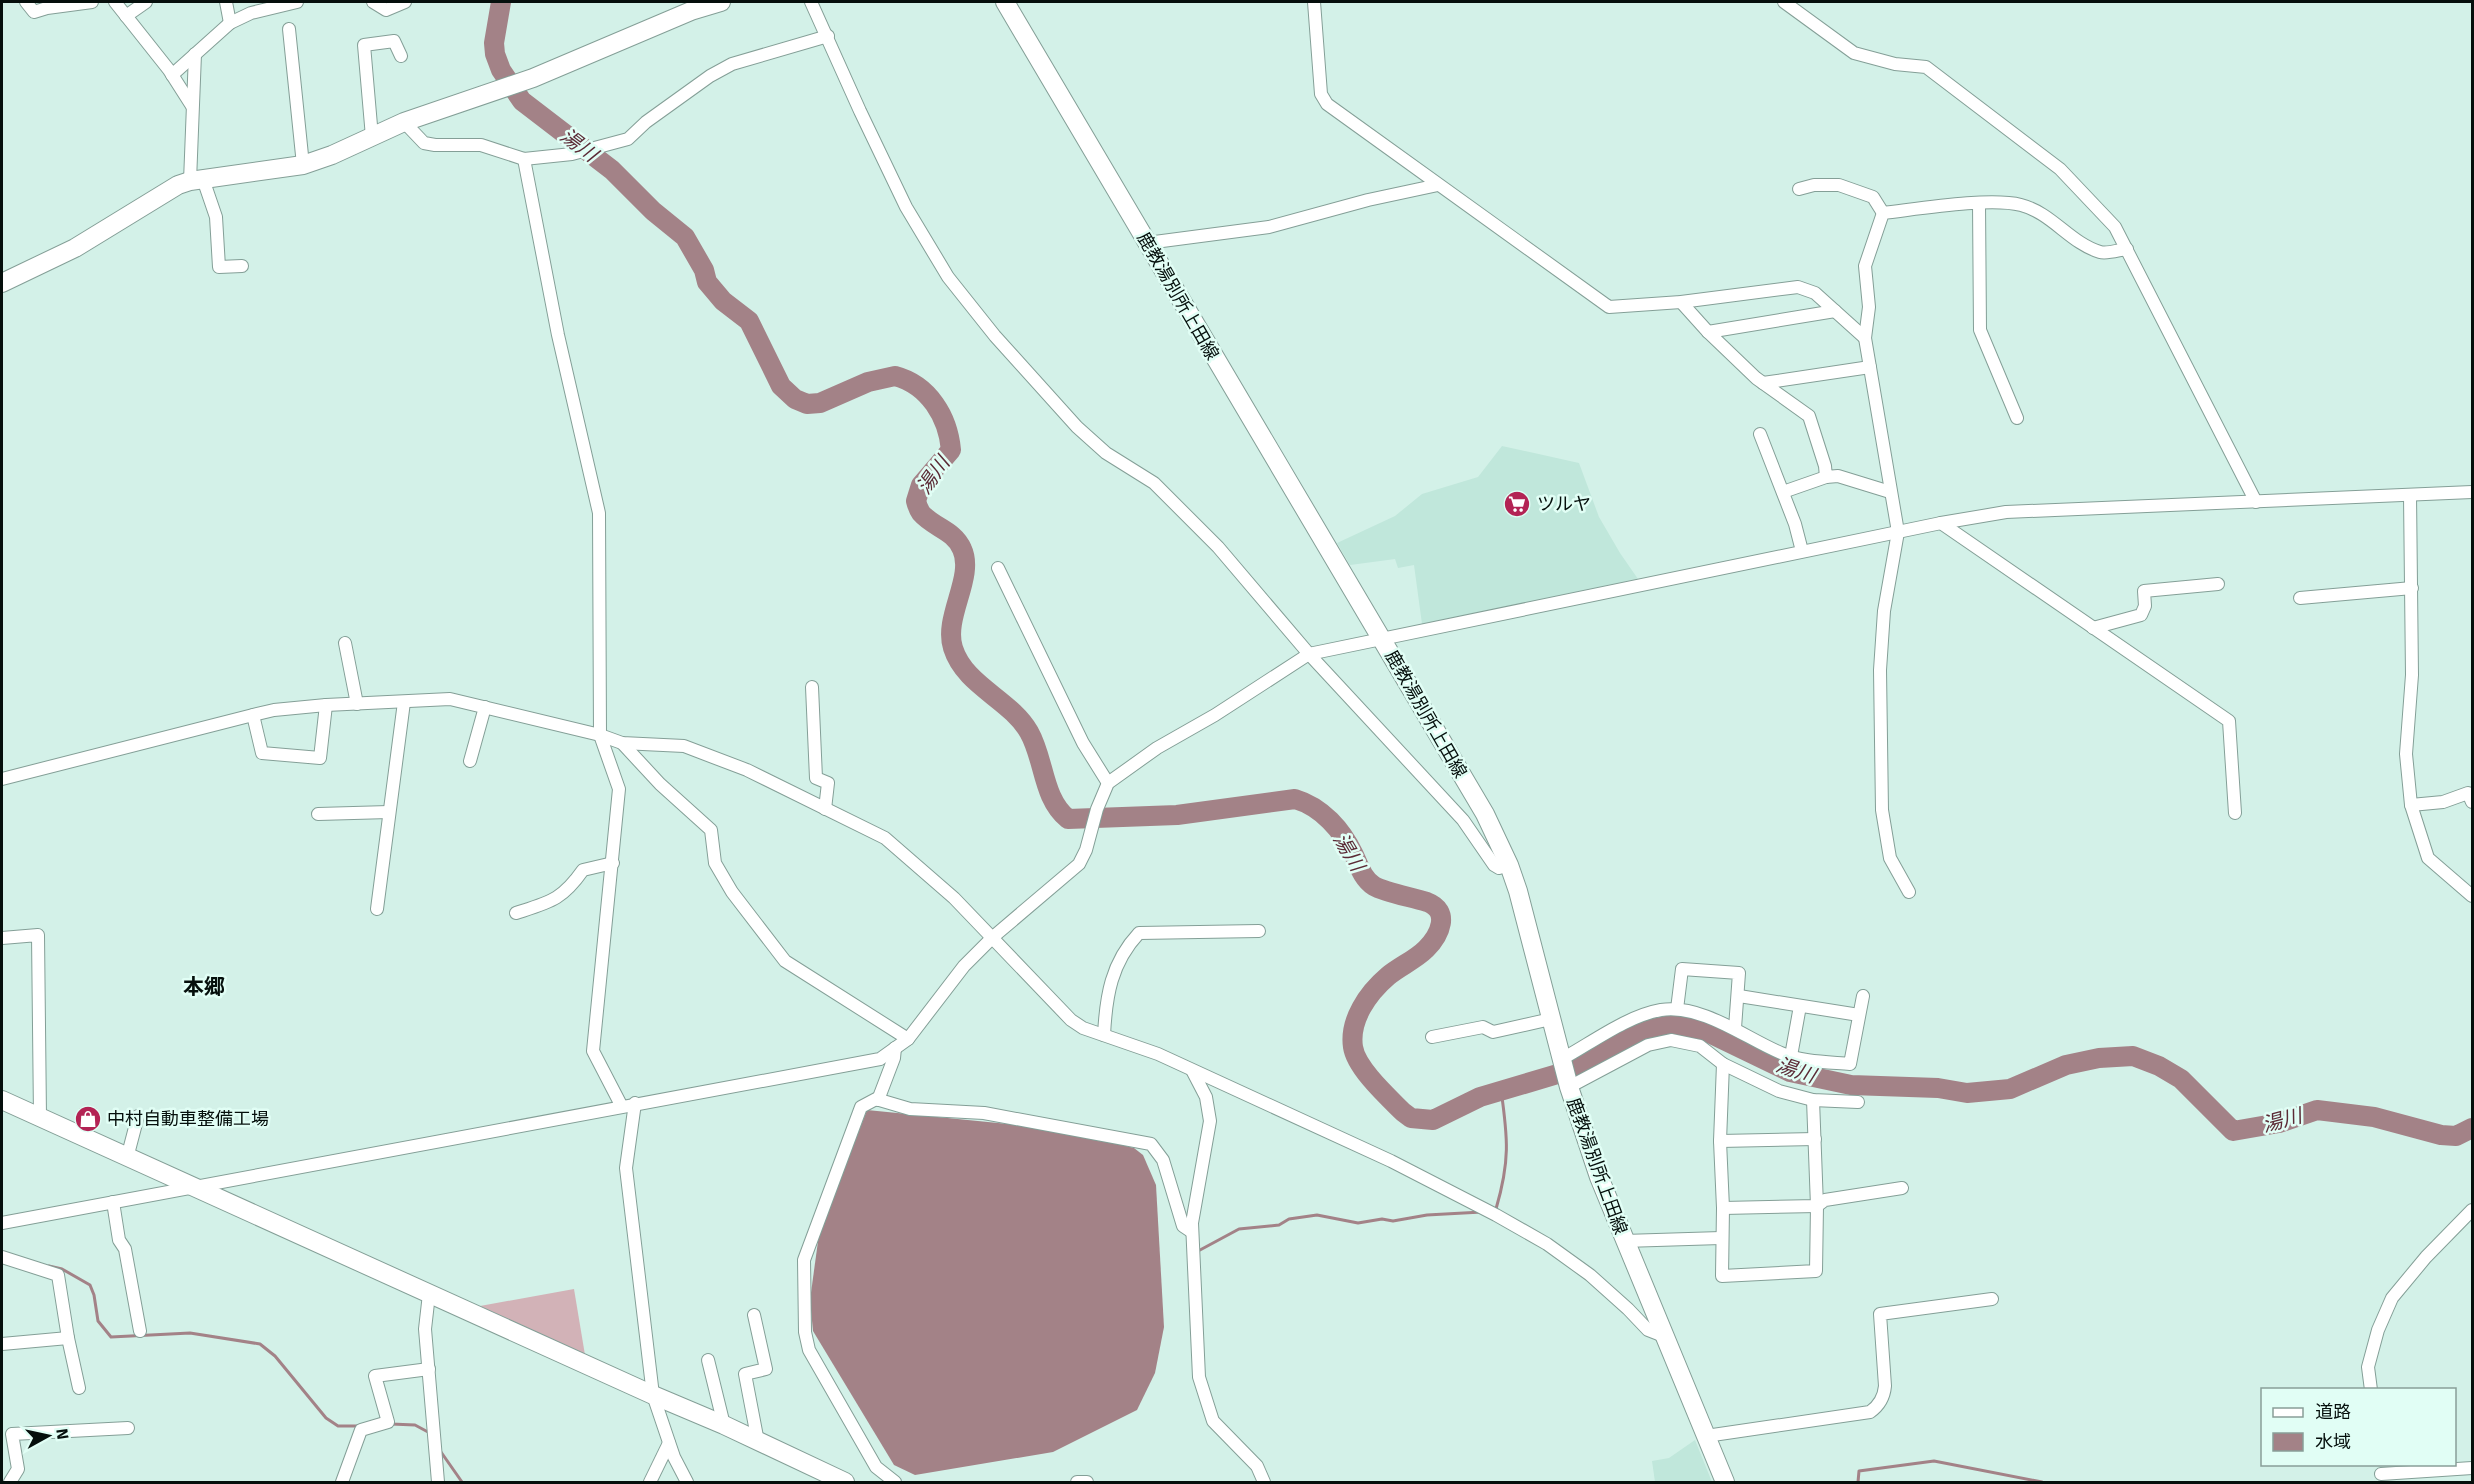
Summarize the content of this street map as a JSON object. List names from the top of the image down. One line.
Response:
{"streets":{"street":["鹿教湯別所上田線"]},"districts":["本郷"],"water":["湯川"],"places":{"supermarket":["ツルヤ"],"shop":["中村自動車整備工場"]},"legend":["道路","水域"],"north":"right"}
